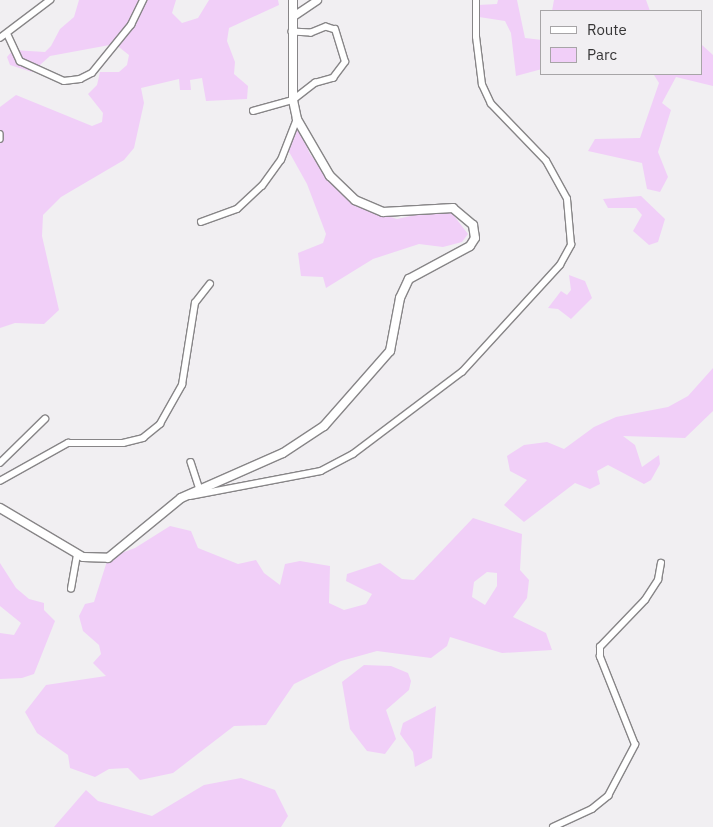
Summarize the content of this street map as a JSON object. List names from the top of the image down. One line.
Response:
{"legend":["Route","Parc"]}
